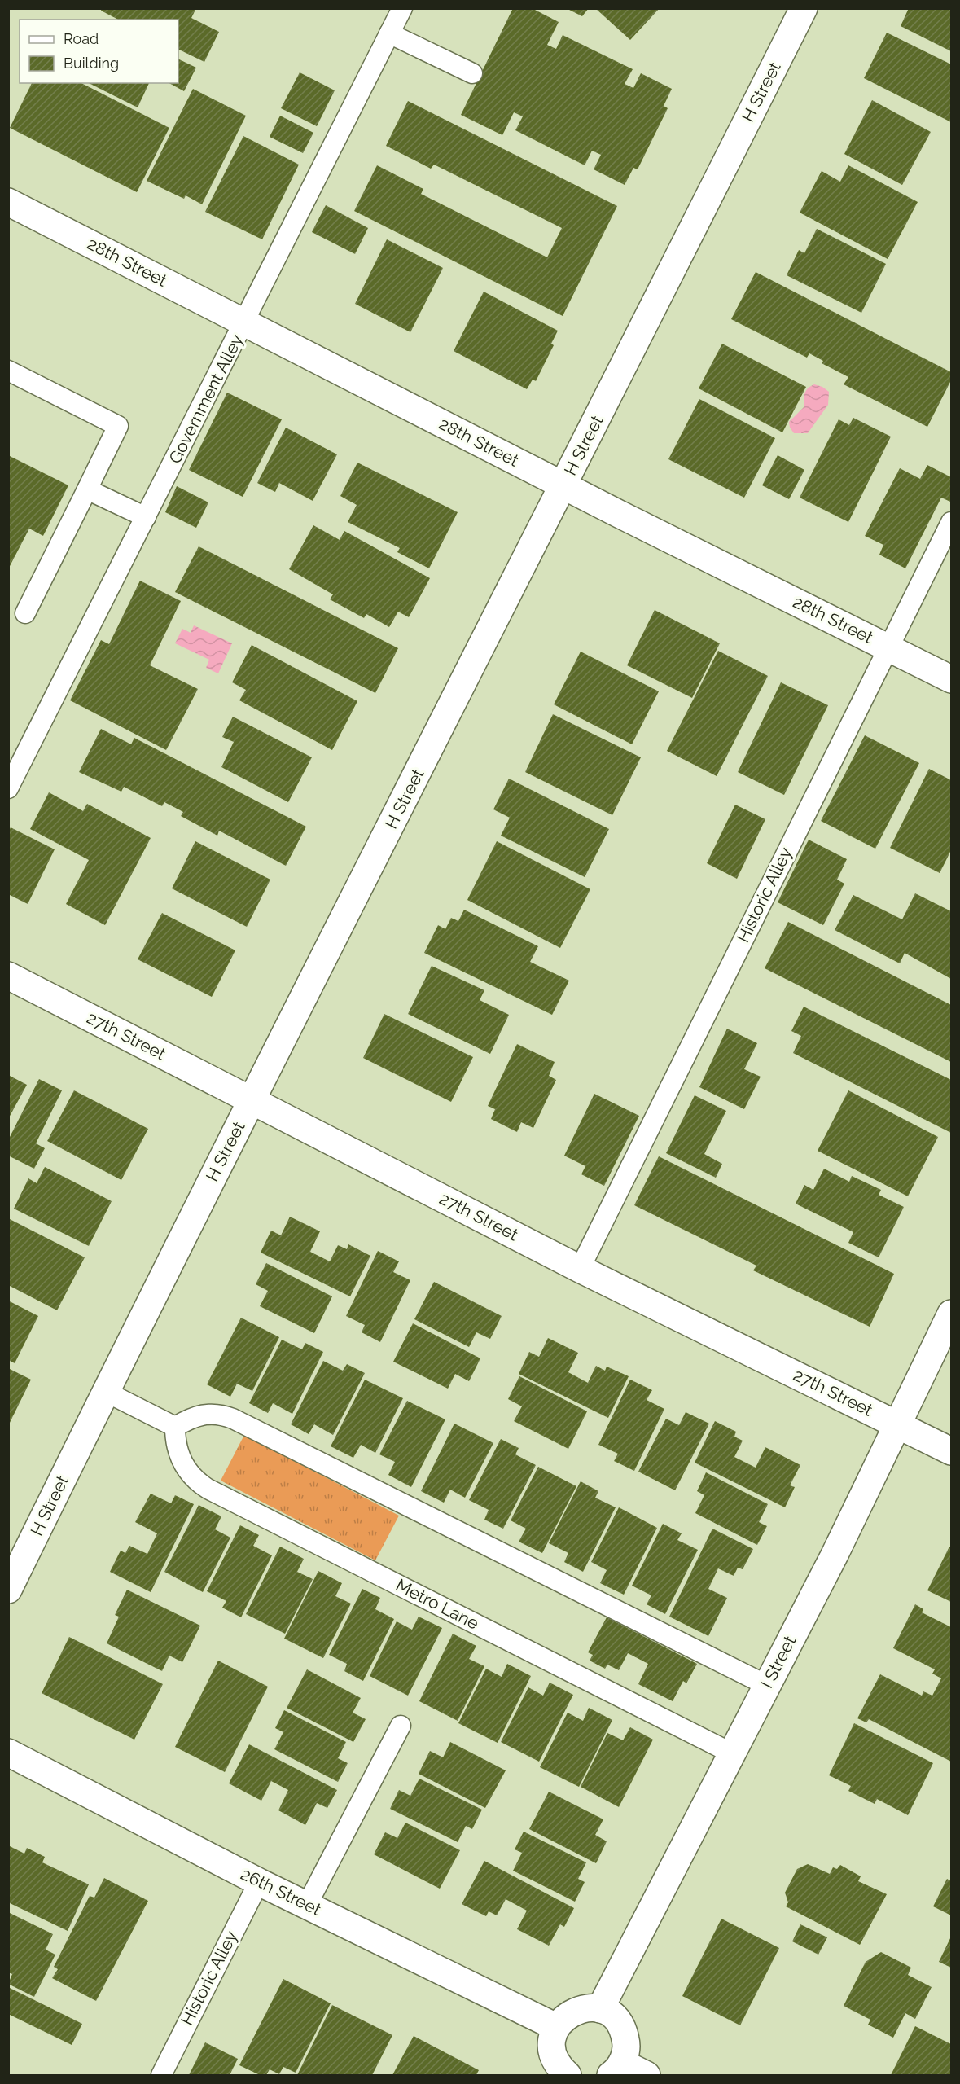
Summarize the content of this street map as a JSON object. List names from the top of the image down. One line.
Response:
{"streets":{"street":["H Street","28th Street","27th Street","I Street","26th Street"],"lane":["Government Alley","Historic Alley","Metro Lane"]},"crossings":[["H Street","28th Street"],["H Street","27th Street"],["28th Street","Government Alley"],["28th Street","Historic Alley"],["Historic Alley","27th Street"],["Historic Alley","26th Street"],["27th Street","I Street"],["Metro Lane","I Street"]],"legend":["Road","Building"]}
